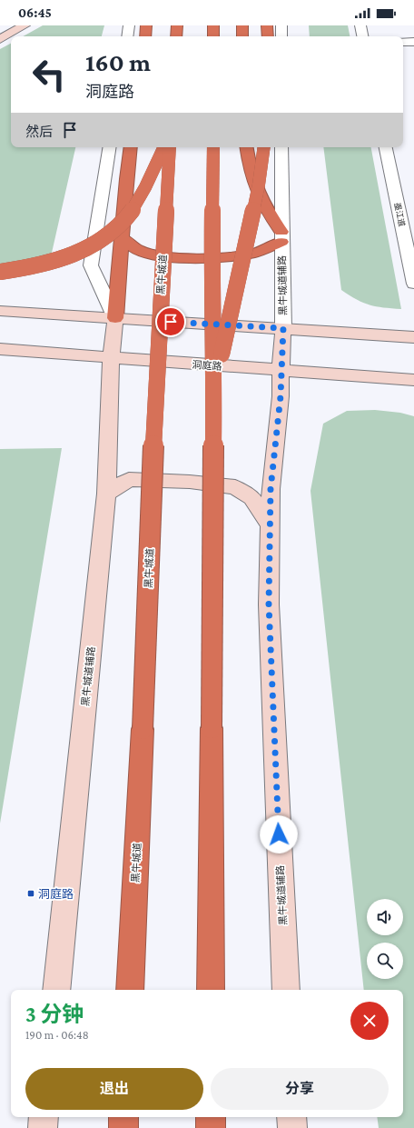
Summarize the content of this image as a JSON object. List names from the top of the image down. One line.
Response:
{"streets":{"highway":["黑牛城道"],"main road":["黑牛城道辅路","洞庭路"],"street":["墨江道"]},"crossings":[["黑牛城道辅路","洞庭路"]],"places":{"transit":["洞庭路"]},"page":{"status":"06:45","turn":["160 m","洞庭路"],"then":"然后","heading":["3 分钟","190 m · 06:48"],"buttons":["退出","分享"]}}
